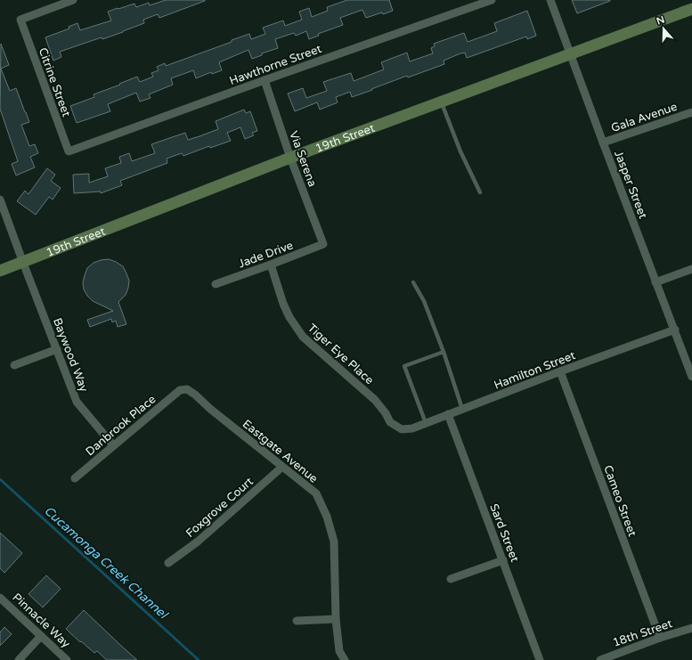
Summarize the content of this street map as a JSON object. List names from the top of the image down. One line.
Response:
{"streets":{"main road":["19th Street"],"street":["Hawthorne Street","Citrine Street","Gala Avenue","Via Serena","Jasper Street","Jade Drive","Tiger Eye Place","Baywood Way","Hamilton Street","Danbrook Place","Eastgate Avenue","Cameo Street","Foxgrove Court","Sard Street","Pinnacle Way","18th Street"]},"crossings":[["Hawthorne Street","Citrine Street"],["Hawthorne Street","Via Serena"],["Gala Avenue","Jasper Street"],["19th Street","Via Serena"],["19th Street","Jasper Street"],["19th Street","Baywood Way"],["Via Serena","Jade Drive"],["Jasper Street","Hamilton Street"],["Jade Drive","Tiger Eye Place"],["Tiger Eye Place","Hamilton Street"],["Baywood Way","Danbrook Place"],["Hamilton Street","Cameo Street"],["Hamilton Street","Sard Street"],["Danbrook Place","Eastgate Avenue"],["Eastgate Avenue","Foxgrove Court"],["Cameo Street","18th Street"]],"water":["Cucamonga Creek Channel"],"north":"top"}
